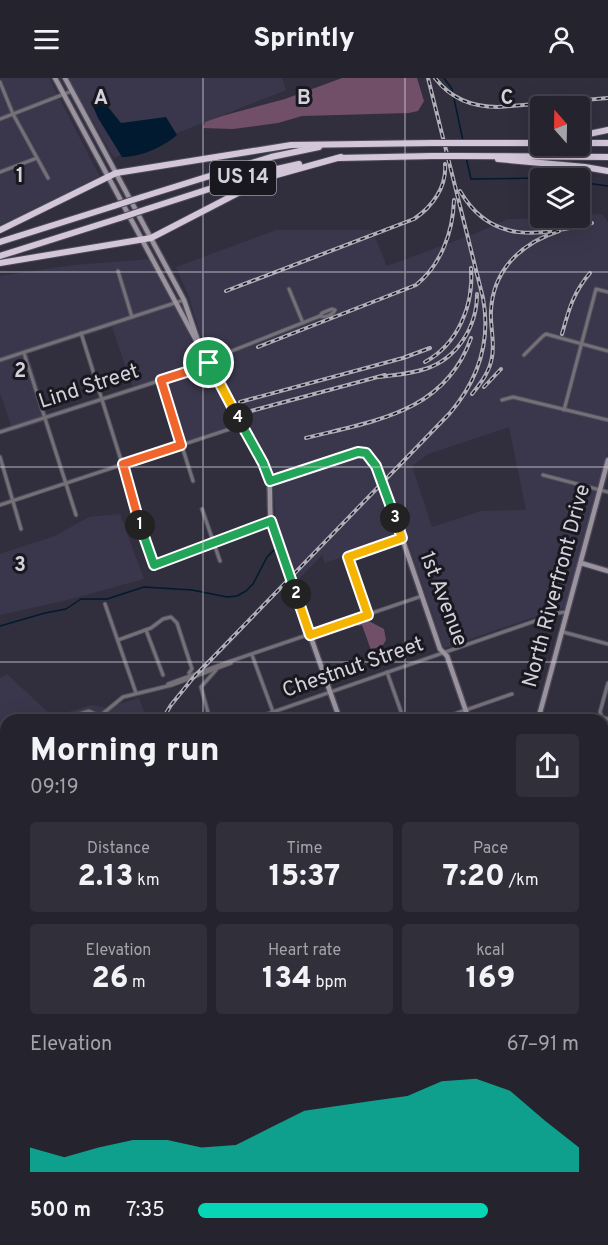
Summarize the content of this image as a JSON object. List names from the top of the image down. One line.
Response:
{"streets":{"highway":["US 14"],"street":["Lind Street","North Riverfront Drive","1st Avenue","Chestnut Street"]},"crossings":[["North Riverfront Drive","Chestnut Street"],["1st Avenue","Chestnut Street"]],"north":"top","page":{"header":"Sprintly","pins":["4","3","1","2"],"heading":["Morning run","09:19"],"stats":[["Distance","2.13 km"],["Time","15:37"],["Pace","7:20 /km"],["Elevation","26 m"],["Heart rate","134 bpm"],["kcal","169"]],"chart":["Elevation","67–91 m"],"list":[{"name":"500 m","note":"7:35"}]},"grid":{"columns":["A","B","C"],"rows":["1","2","3"]}}
